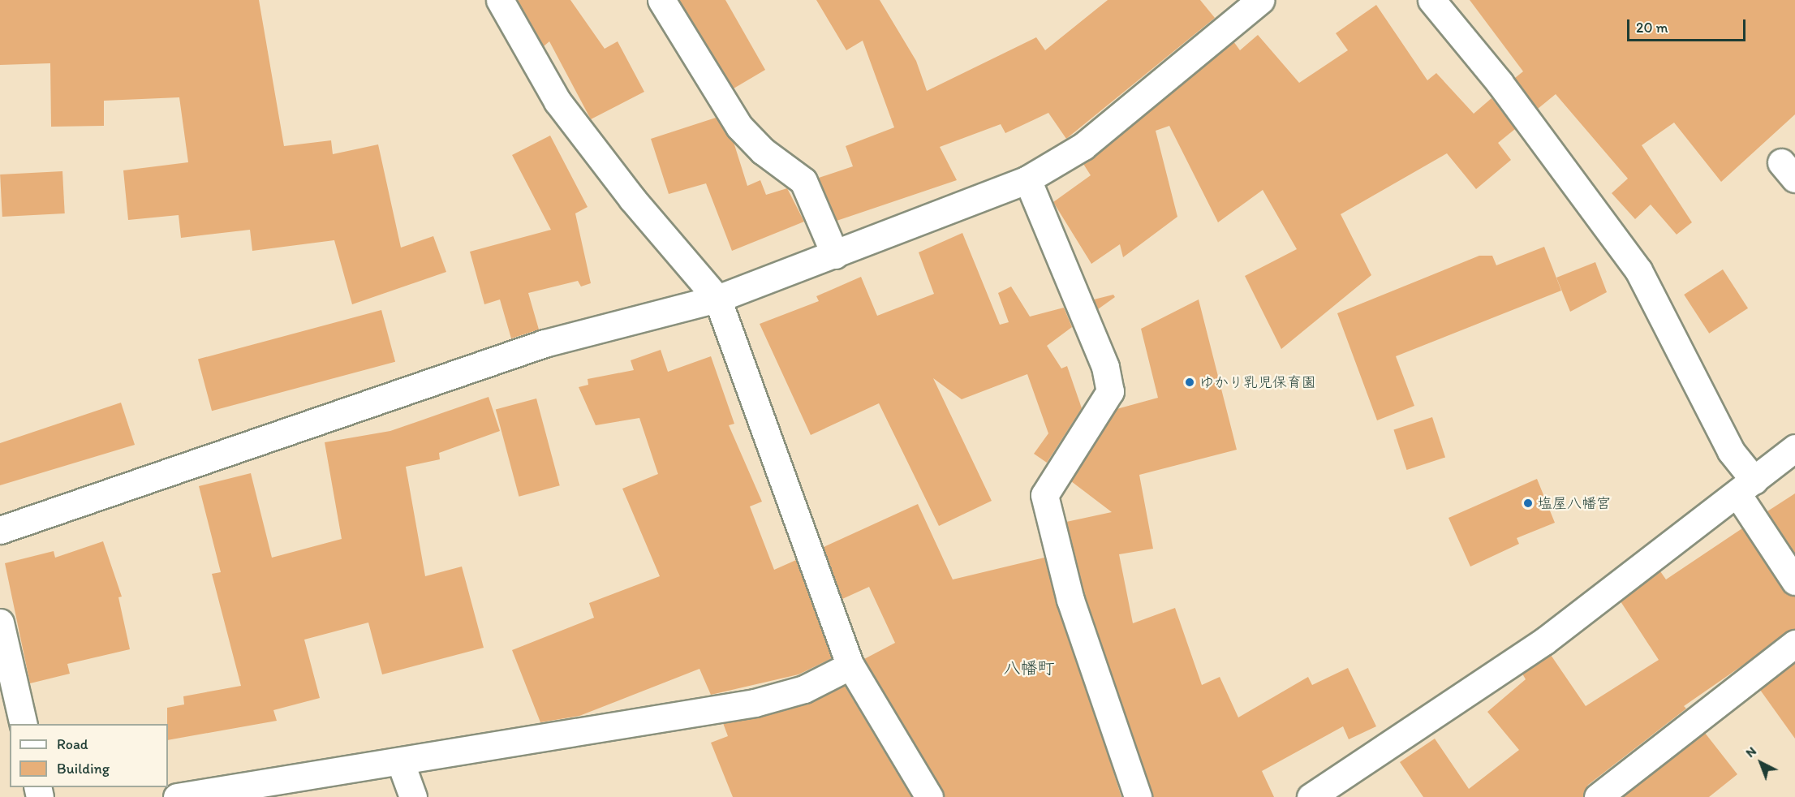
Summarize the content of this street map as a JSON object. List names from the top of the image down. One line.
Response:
{"districts":["八幡町"],"places":["ゆかり乳児保育園","塩屋八幡宮"],"legend":["Road","Building"],"scale_bar":"20 m","north":"top left"}
